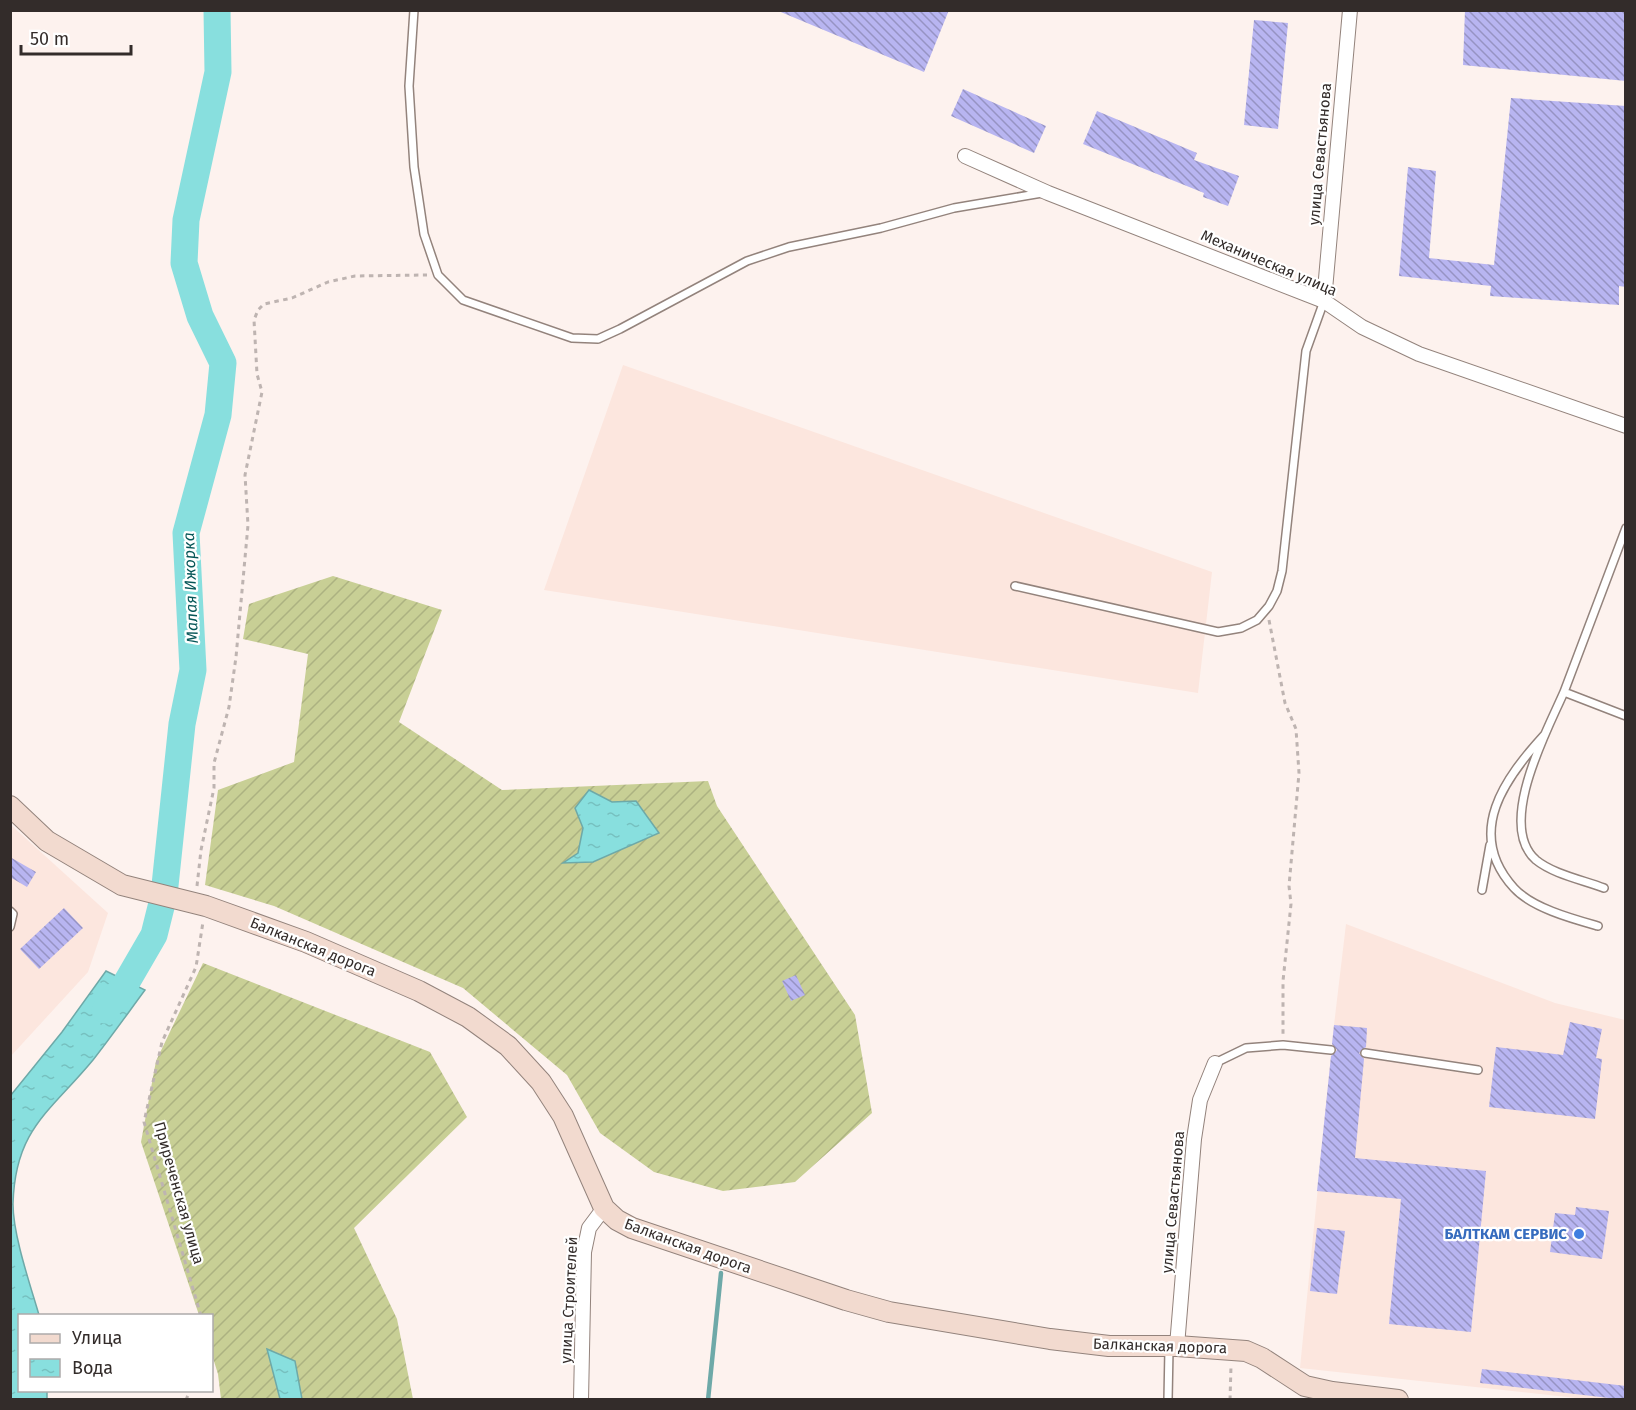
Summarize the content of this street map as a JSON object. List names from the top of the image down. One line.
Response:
{"streets":{"street":["улица Севастьянова","Механическая улица","Балканская дорога","улица Строителей"],"path":["Приреченская улица"]},"crossings":[["улица Севастьянова","Механическая улица"],["улица Севастьянова","Балканская дорога"],["Балканская дорога","Приреченская улица"],["Балканская дорога","улица Строителей"]],"water":["Малая Ижорка"],"places":["БАЛТКАМ СЕРВИС"],"legend":["Улица","Вода"],"scale_bar":"50 m"}
